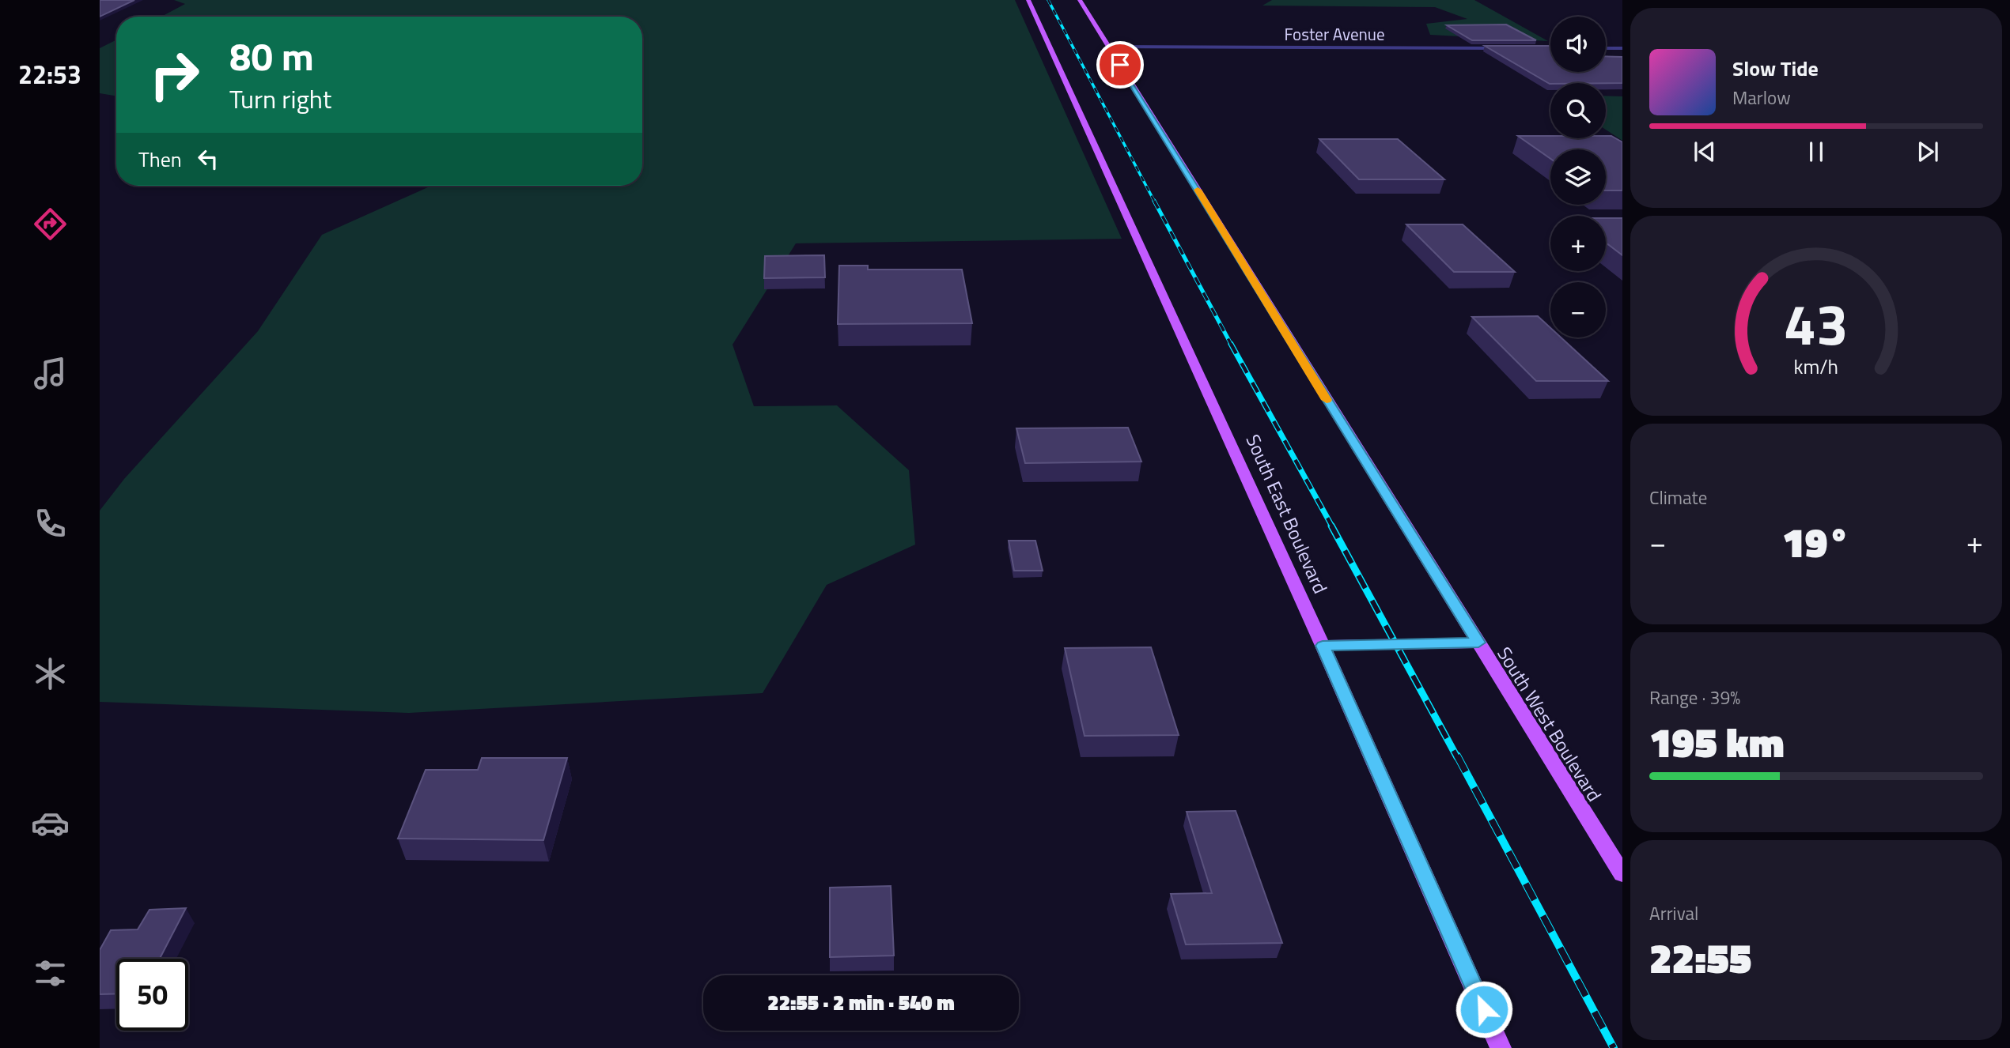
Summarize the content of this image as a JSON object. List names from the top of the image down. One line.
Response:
{"streets":{"main road":["South East Boulevard","South West Boulevard"],"street":["Foster Avenue"]},"crossings":[["Foster Avenue","South West Boulevard"]],"page":{"tabs":"22:53","map_buttons":["+","−"],"turn":["80 m","Turn right"],"song":["Slow Tide","Marlow"],"then":"Then","tile":["Climate",["Range · 39%","195 km"],["Arrival","22:55"]],"heat":["−","19°","+"],"limit":"50","trip":"22:55 · 2 min · 540 m","gauge":["43","km/h"]}}
